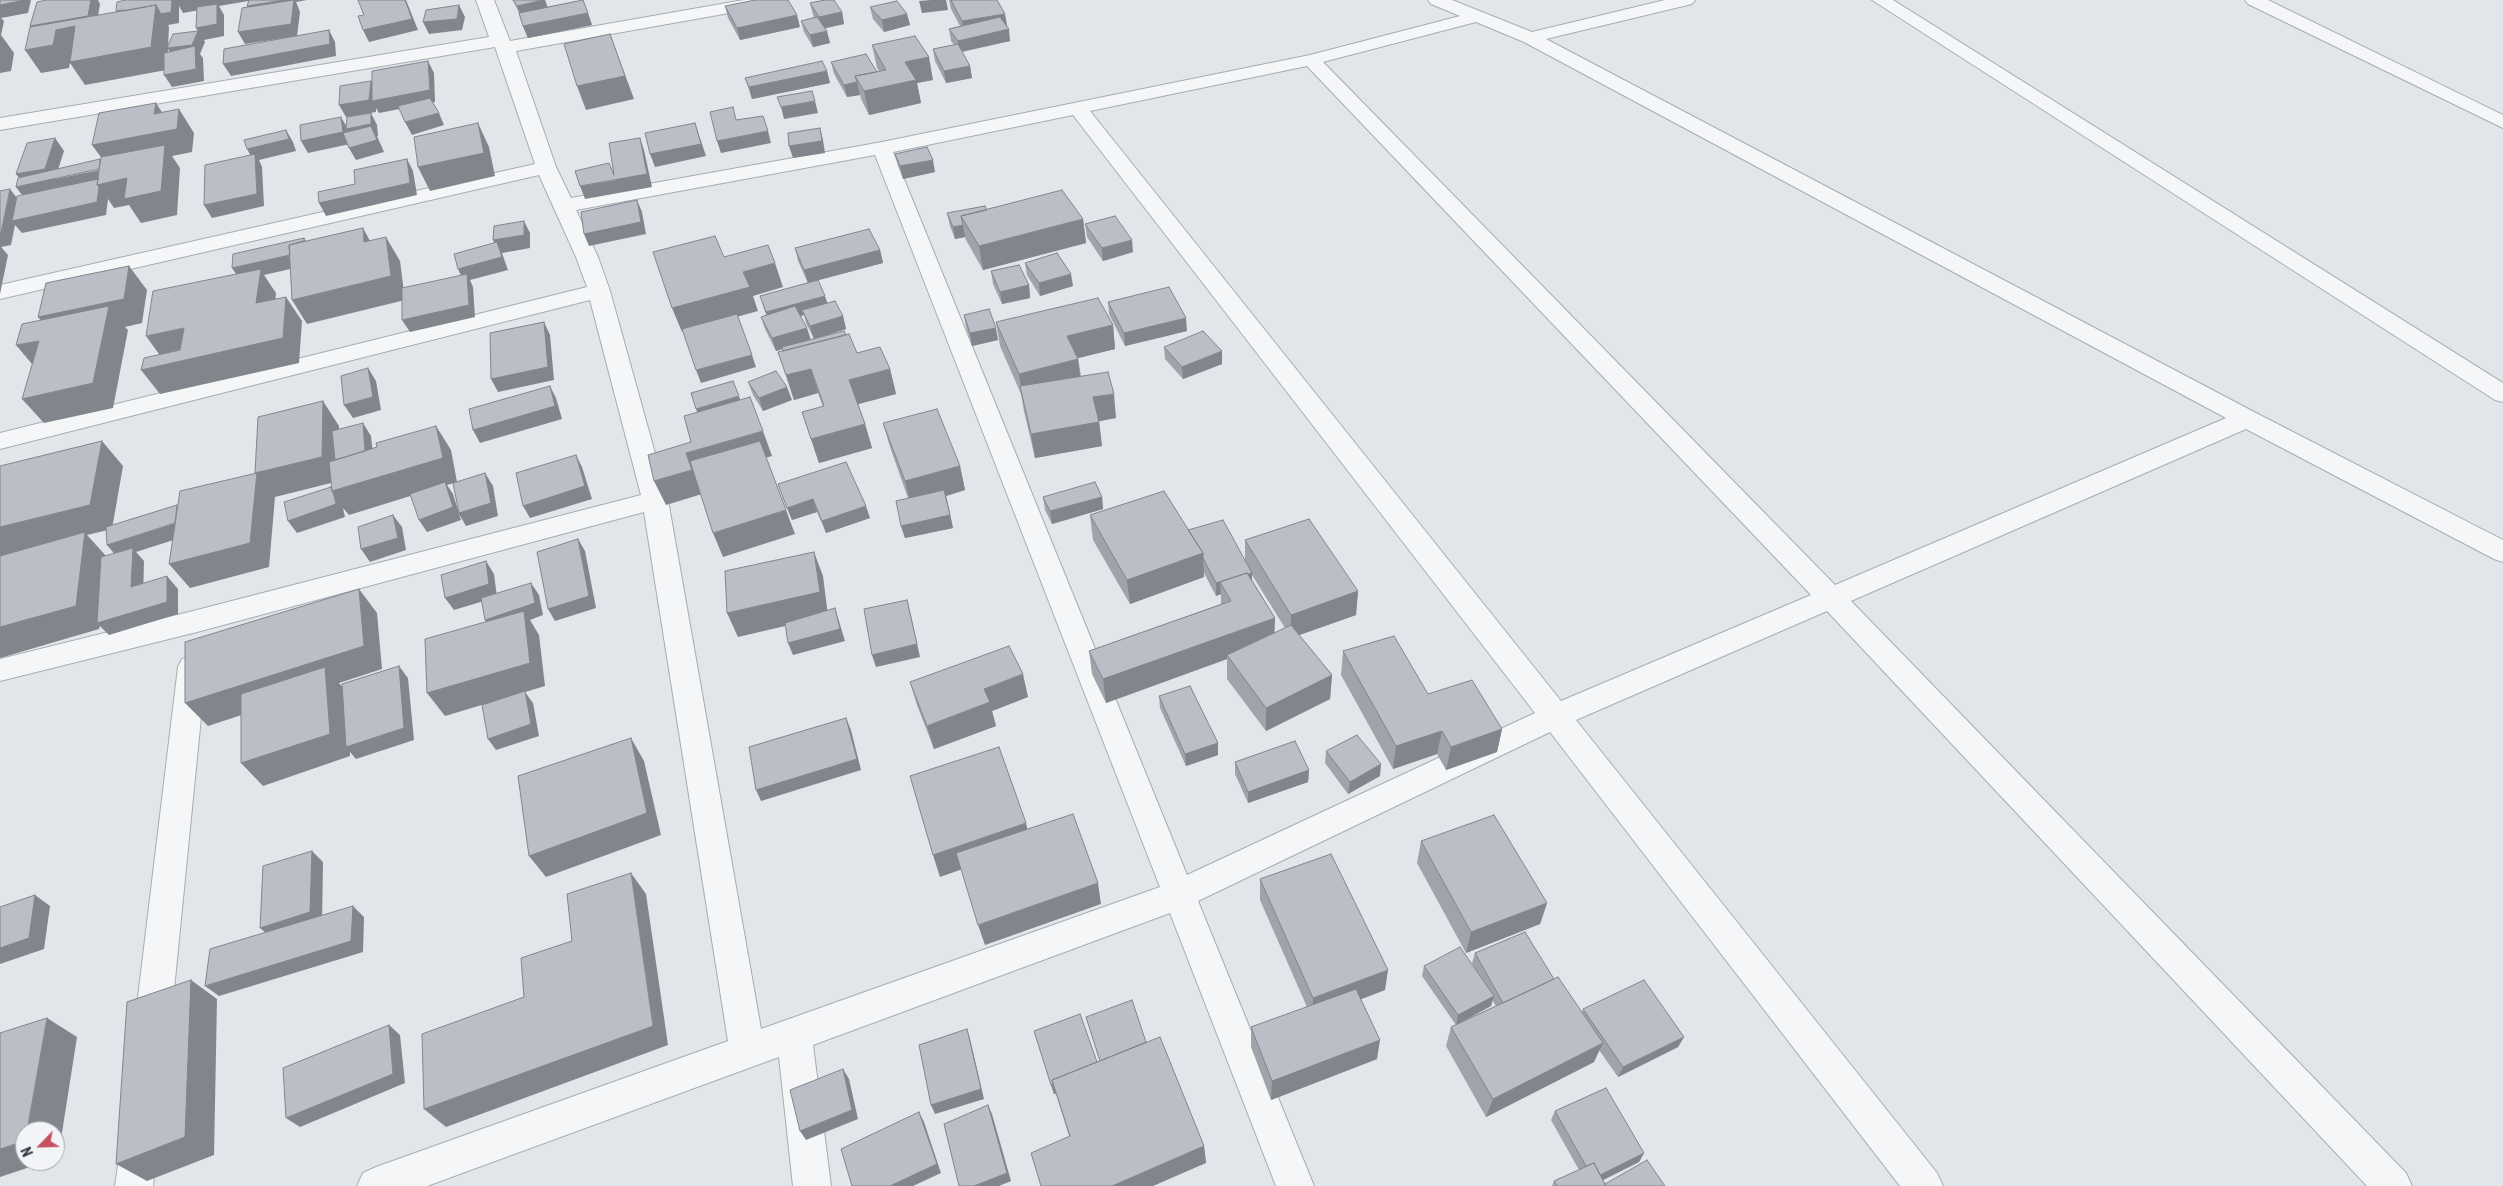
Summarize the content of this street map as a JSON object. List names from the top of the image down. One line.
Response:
{"north":"bottom left"}
